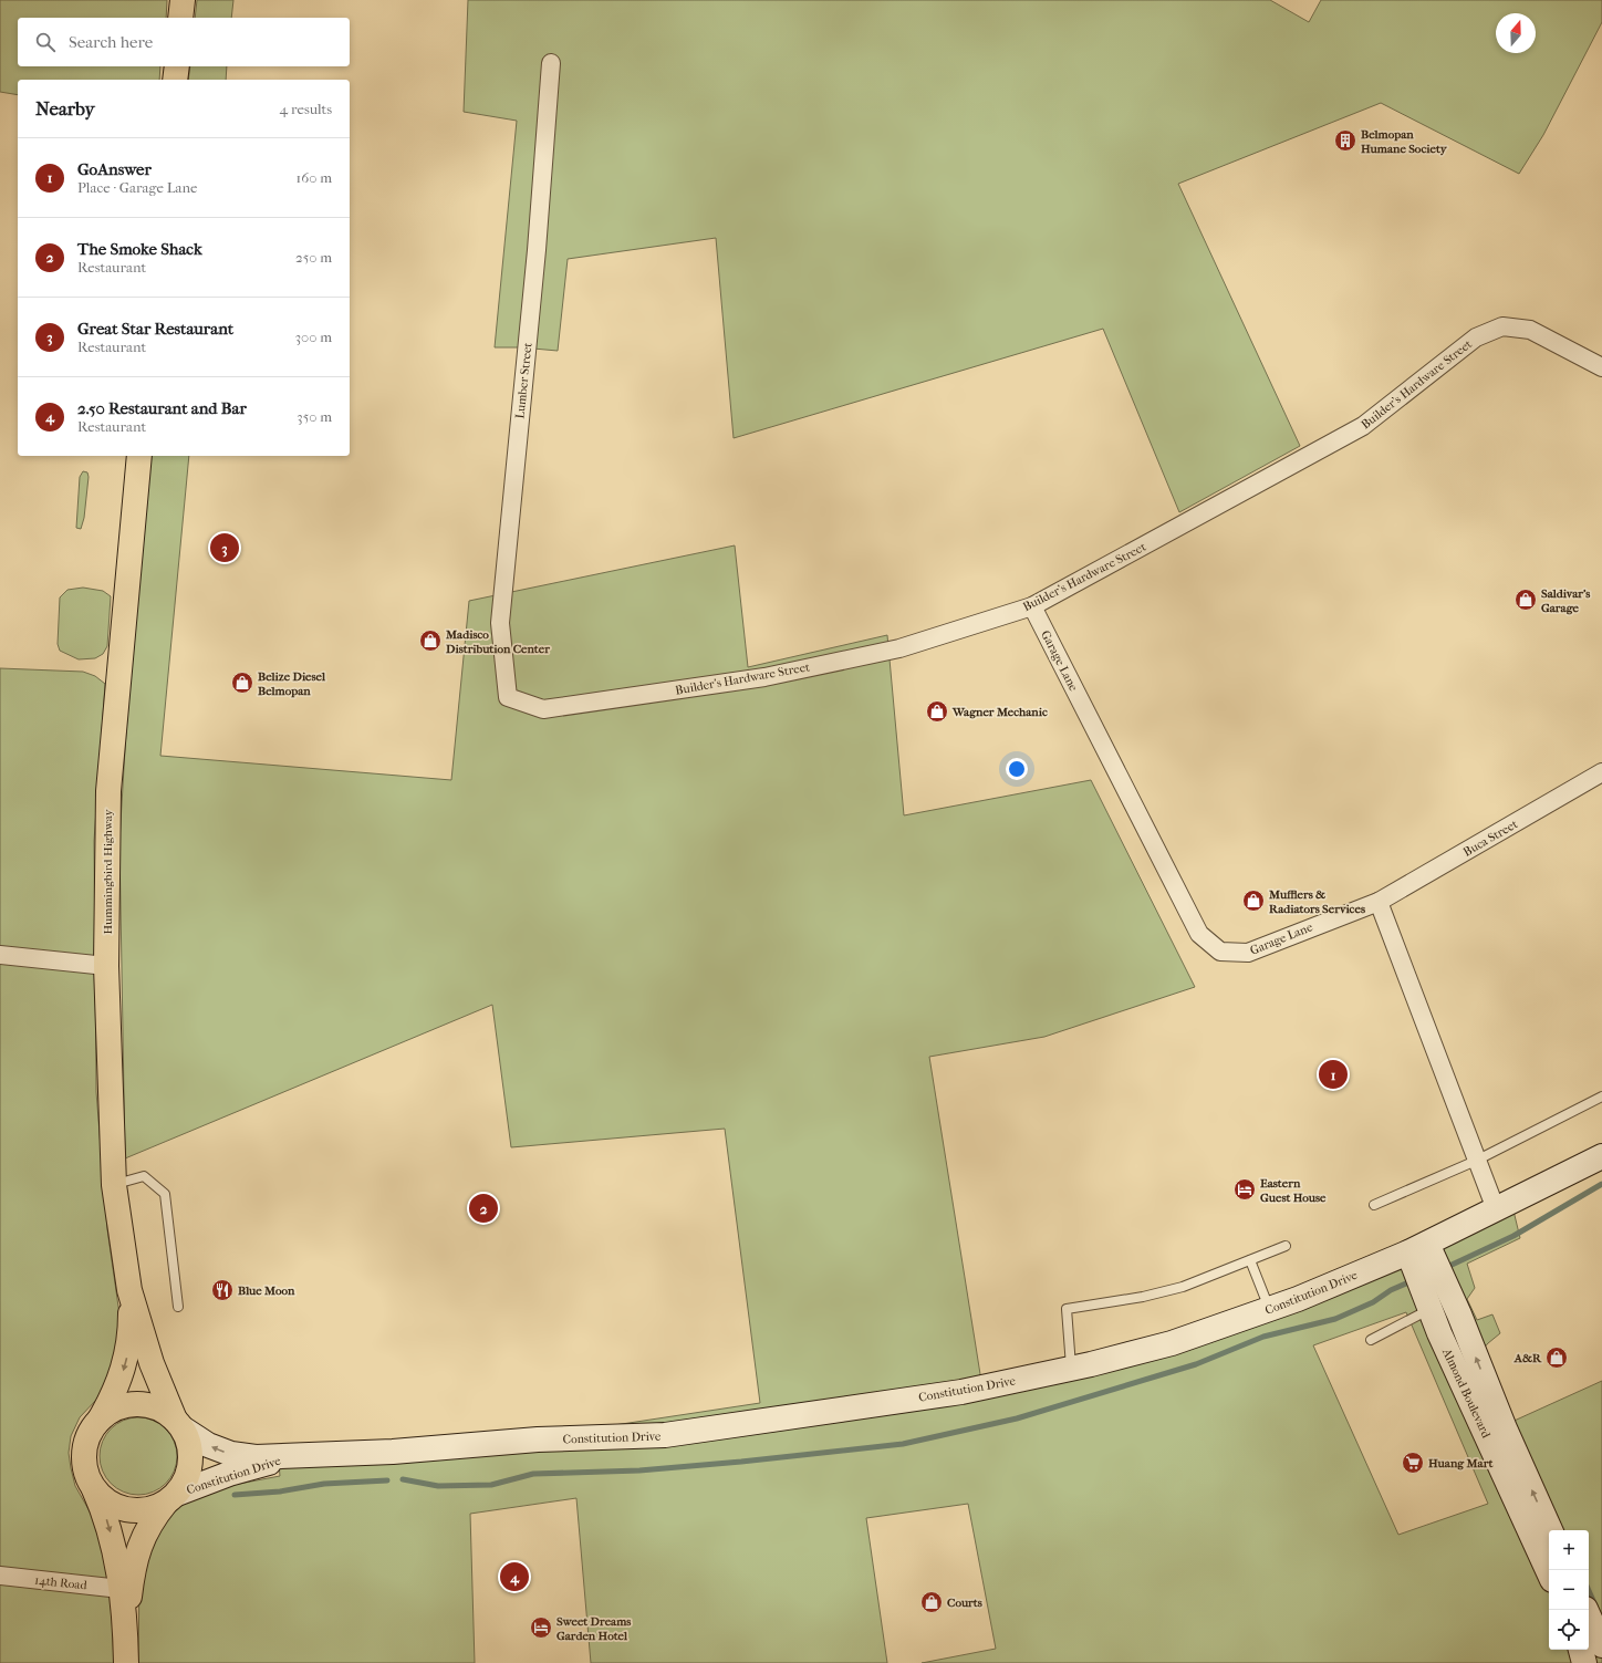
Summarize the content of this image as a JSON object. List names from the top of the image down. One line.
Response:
{"streets":{"main road":["Hummingbird Highway","Constitution Drive","Almond Boulevard"],"street":["Lumber Street","Builder's Hardware Street","Garage Lane","Buca Street","14th Road"]},"crossings":[["Lumber Street","Builder's Hardware Street"],["Builder's Hardware Street","Garage Lane"],["Garage Lane","Buca Street"],["Hummingbird Highway","Constitution Drive"],["Constitution Drive","Almond Boulevard"]],"places":{"building":["Belmopan Humane Society"],"shop":["Saldivar's Garage","Madisco Distribution Center","Belize Diesel Belmopan","Wagner Mechanic","Mufflers & Radiators Services","A&R","Courts"],"hotel":["Eastern Guest House","Sweet Dreams Garden Hotel"],"restaurant":["Blue Moon"],"supermarket":["Huang Mart"]},"north":"top","page":{"search":"Search here","heading":["Nearby","4 results"],"list":[{"mark":"1","name":"GoAnswer","note":"Place · Garage Lane","value":"160 m"},{"mark":"2","name":"The Smoke Shack","note":"Restaurant","value":"250 m"},{"mark":"3","name":"Great Star Restaurant","note":"Restaurant","value":"300 m"},{"mark":"4","name":"2.50 Restaurant and Bar","note":"Restaurant","value":"350 m"}],"pins":["3","1","2","4"],"map_buttons":["+","−"]}}
